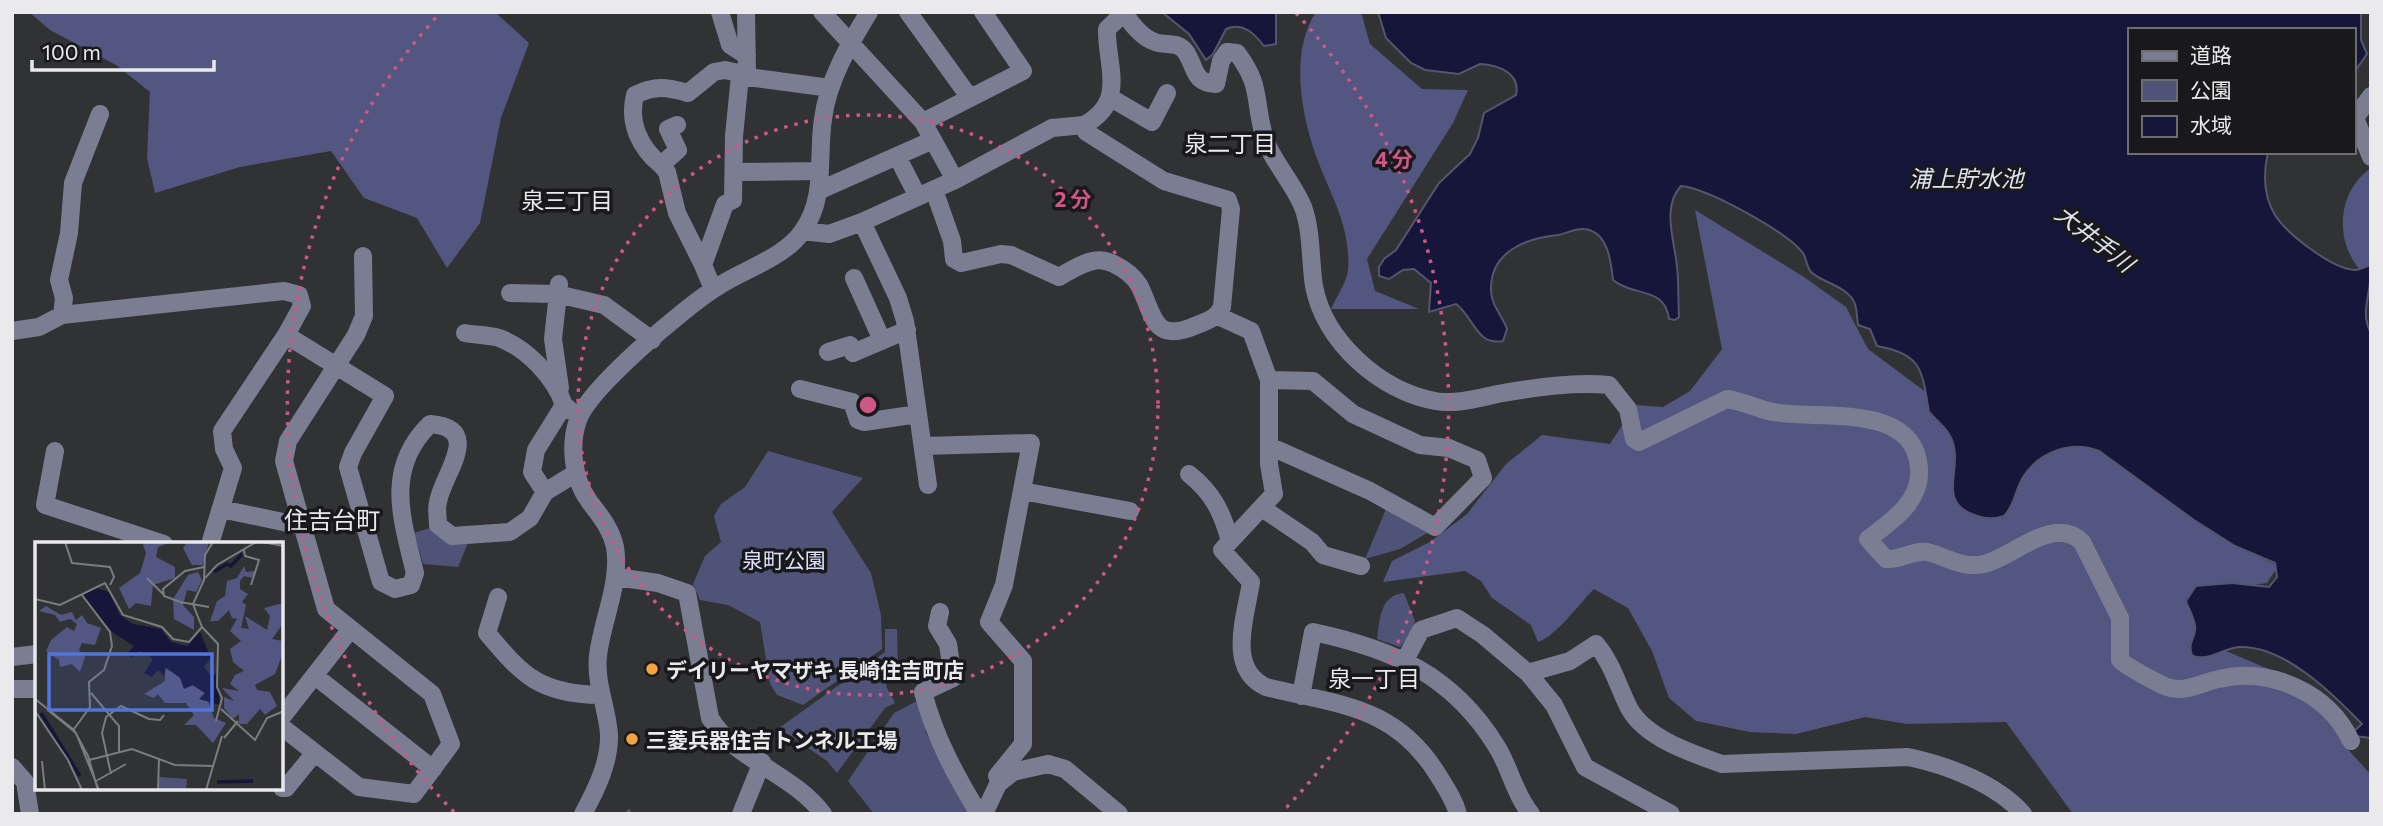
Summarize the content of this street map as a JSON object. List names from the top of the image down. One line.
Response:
{"districts":["泉二丁目","泉三丁目","住吉台町","泉一丁目"],"water":["浦上貯水池","大井手川"],"parks":["泉町公園"],"places":["デイリーヤマザキ 長崎住吉町店","三菱兵器住吉トンネル工場"],"legend":["道路","公園","水域"],"scale_bar":"100 m","rings":["4 分","2 分"]}
